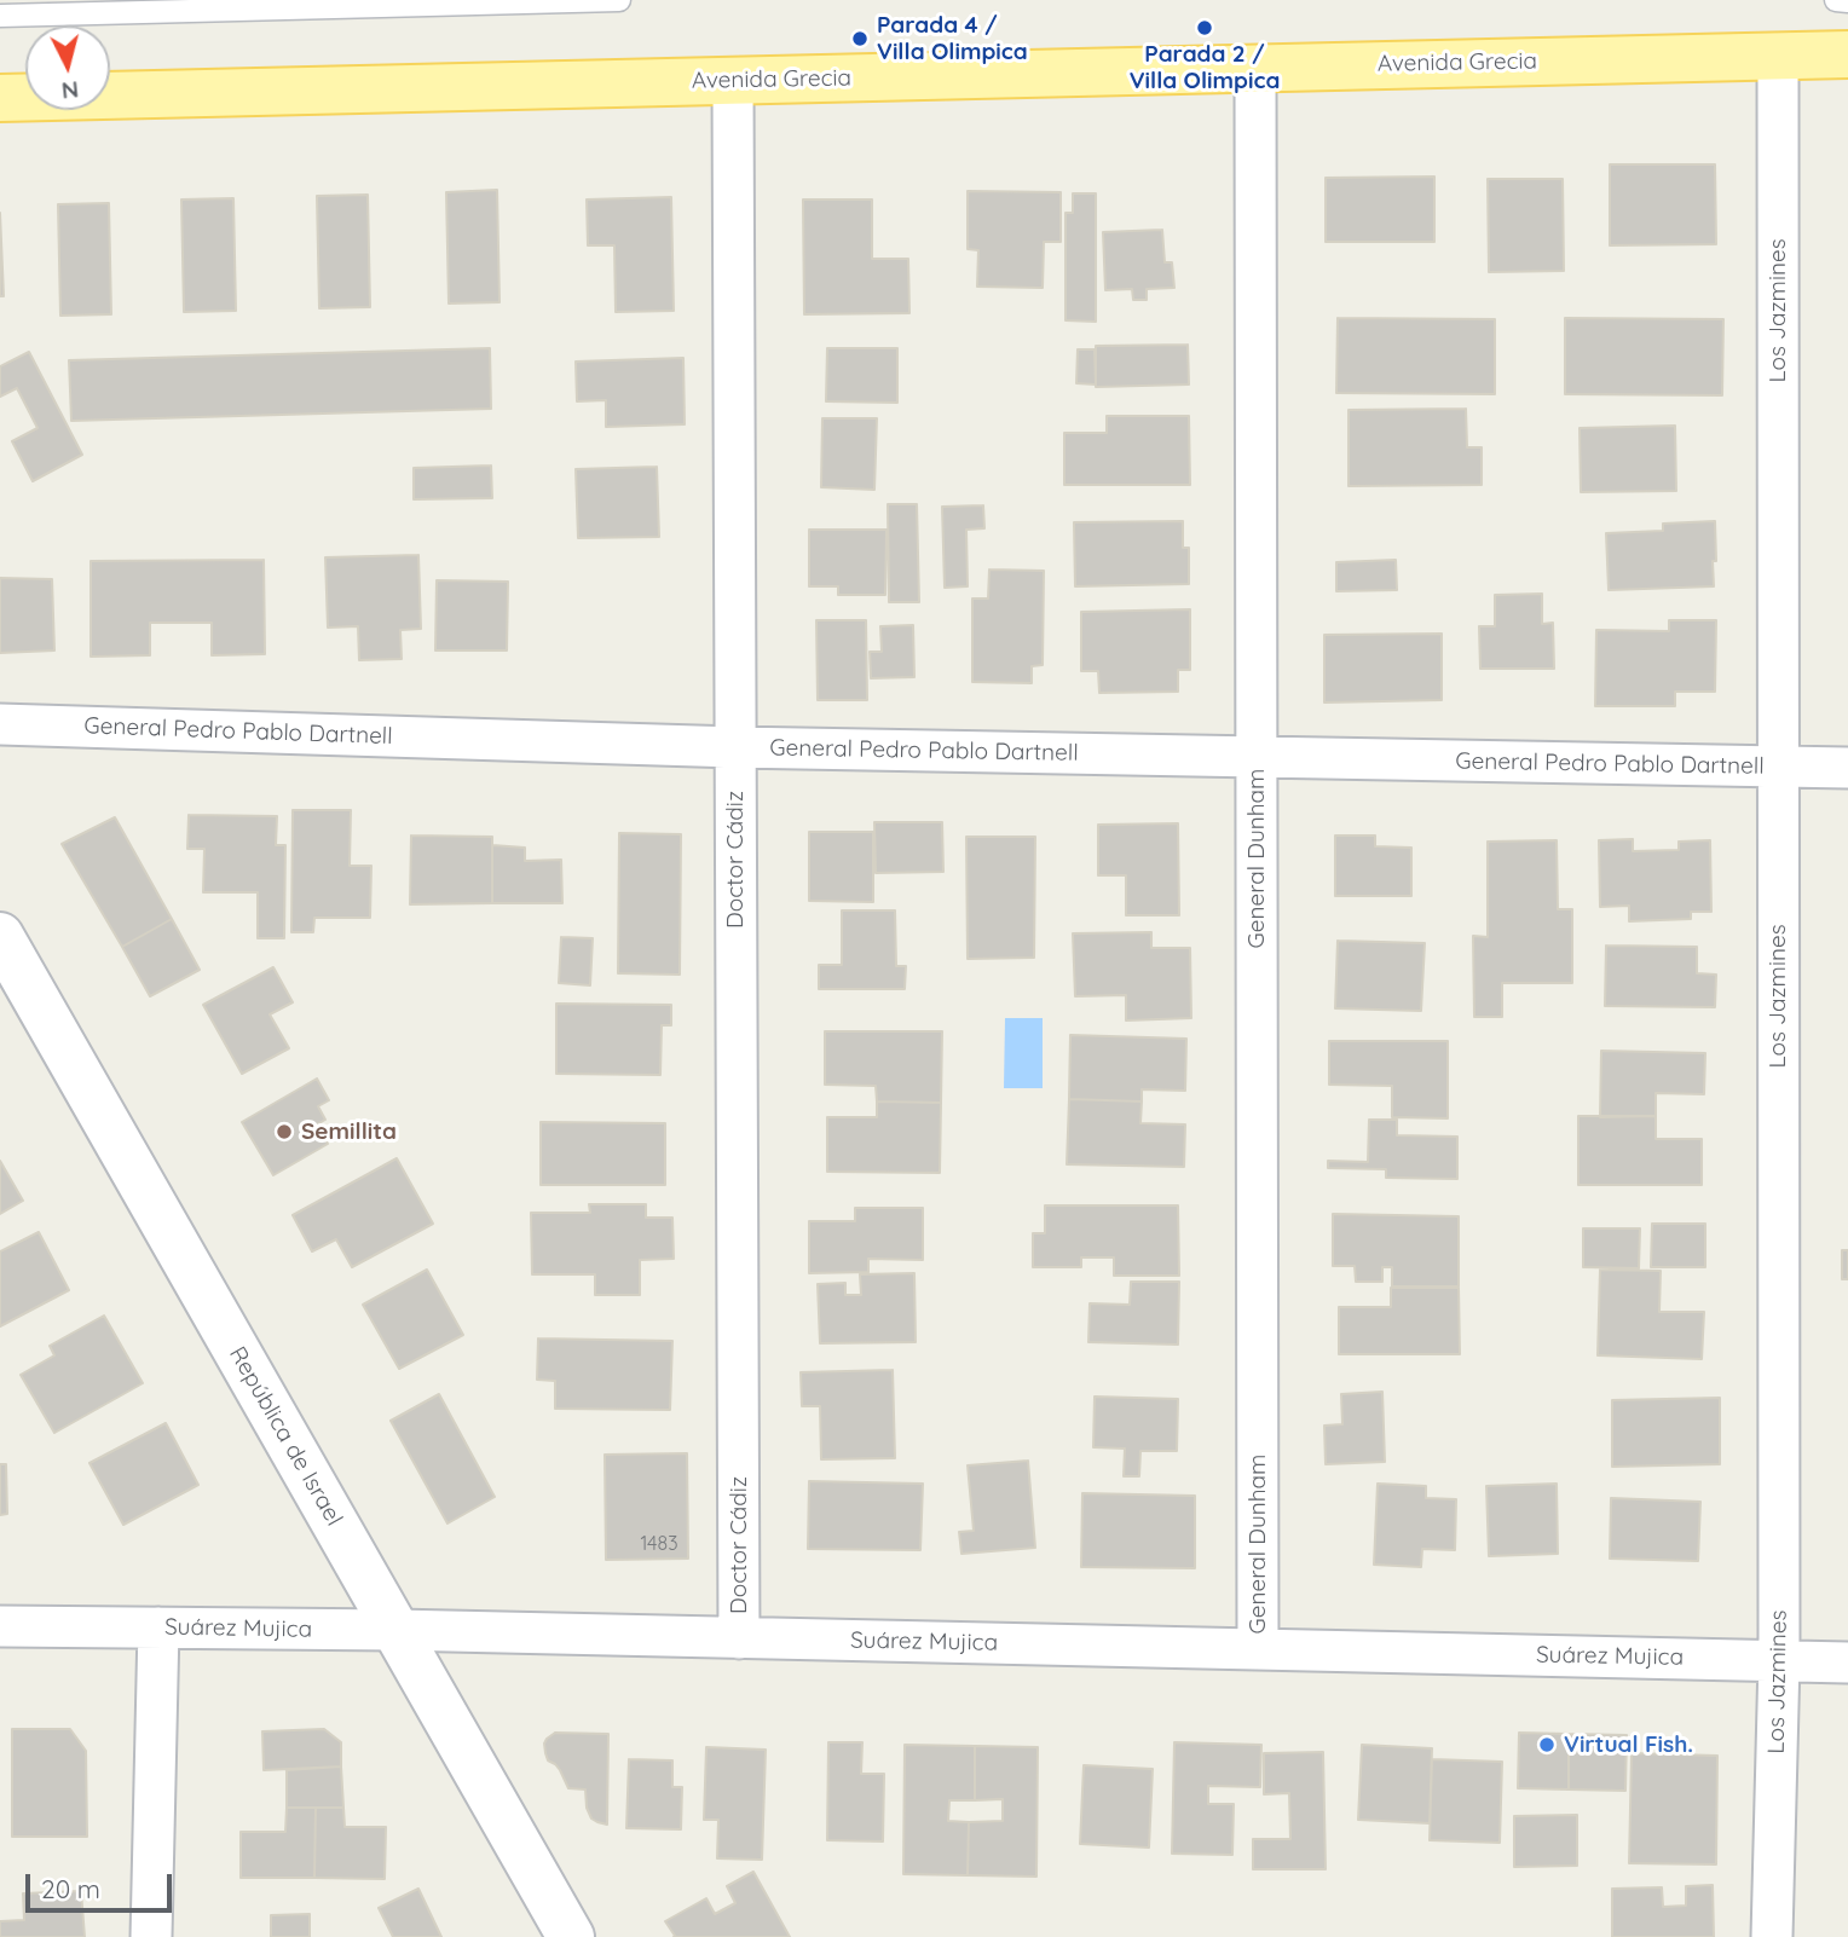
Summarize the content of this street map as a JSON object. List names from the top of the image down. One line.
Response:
{"streets":{"main road":["Avenida Grecia"],"street":["Los Jazmines","General Pedro Pablo Dartnell","General Dunham","Doctor Cádiz","República de Israel","Suárez Mujica"]},"crossings":[["Avenida Grecia","Los Jazmines"],["Avenida Grecia","General Dunham"],["Avenida Grecia","Doctor Cádiz"],["Los Jazmines","General Pedro Pablo Dartnell"],["Los Jazmines","Suárez Mujica"],["General Pedro Pablo Dartnell","General Dunham"],["General Pedro Pablo Dartnell","Doctor Cádiz"],["General Dunham","Suárez Mujica"],["Doctor Cádiz","Suárez Mujica"],["República de Israel","Suárez Mujica"]],"places":["Parada 2 / Villa Olimpica","Parada 4 / Villa Olimpica","Semillita","Virtual Fish."],"house_numbers":["1483"],"scale_bar":"20 m","north":"bottom"}
